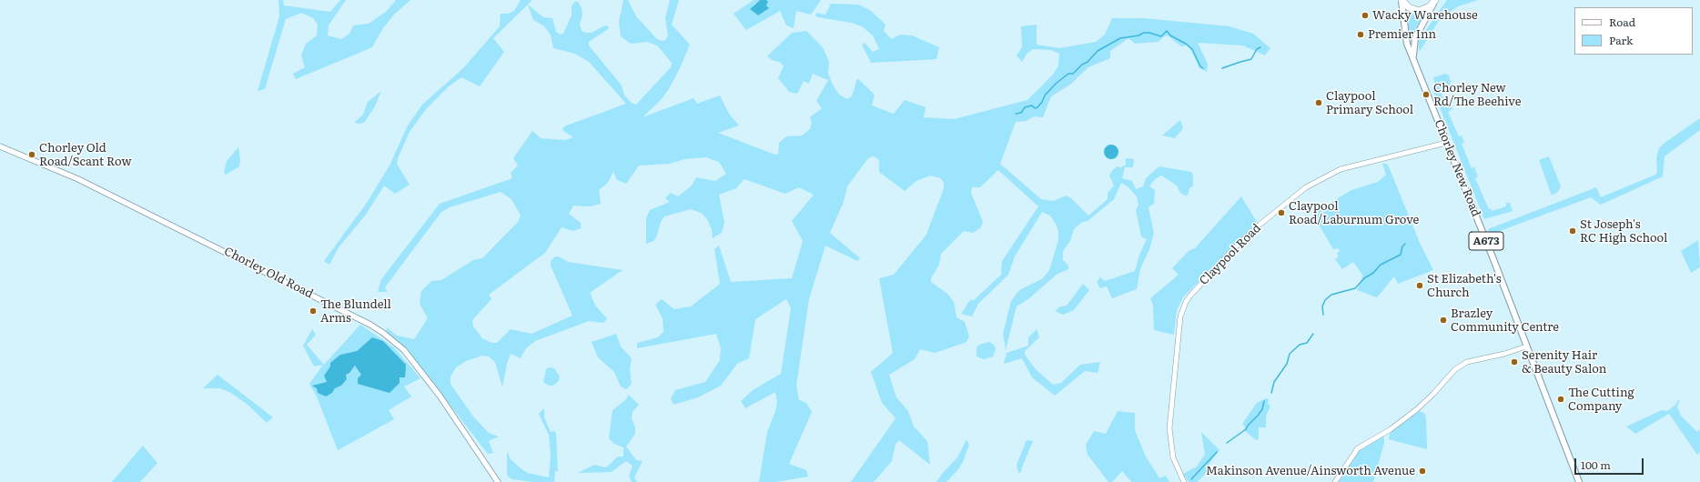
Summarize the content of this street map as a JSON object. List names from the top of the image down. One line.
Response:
{"streets":{"highway":["A673"],"main road":["Chorley New Road","Chorley Old Road"],"street":["Claypool Road"]},"crossings":[["Chorley New Road","A673"],["Chorley New Road","Claypool Road"]],"places":["Wacky Warehouse","Premier Inn","Chorley New Rd/The Beehive","Claypool Primary School","Chorley Old Road/Scant Row","Claypool Road/Laburnum Grove","St Joseph's RC High School","St Elizabeth's Church","The Blundell Arms","Brazley Community Centre","Serenity Hair & Beauty Salon","The Cutting Company","Makinson Avenue/Ainsworth Avenue"],"legend":["Road","Park"],"scale_bar":"100 m"}
